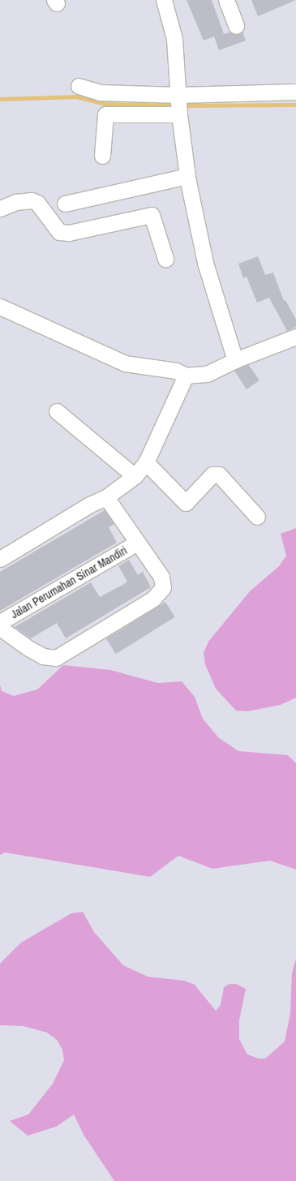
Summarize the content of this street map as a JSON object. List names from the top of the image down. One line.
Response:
{"streets":{"street":["Jalan Perumahan Sinar Mandiri"]}}
